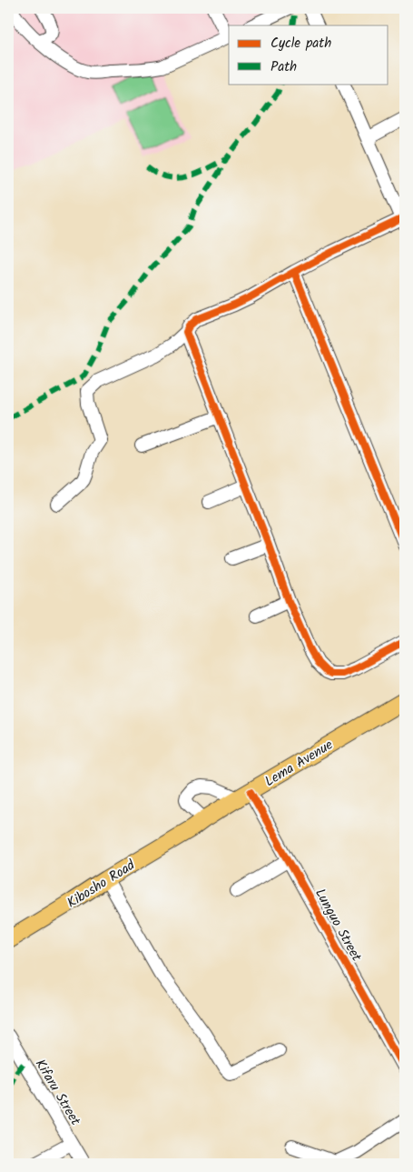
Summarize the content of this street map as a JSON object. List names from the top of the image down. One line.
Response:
{"streets":{"main road":["Lema Avenue","Kibosho Road"],"street":["Lunguo Street","Kifaru Street"]},"crossings":[["Lema Avenue","Kibosho Road"],["Lema Avenue","Lunguo Street"]],"legend":["Cycle path","Path"]}
